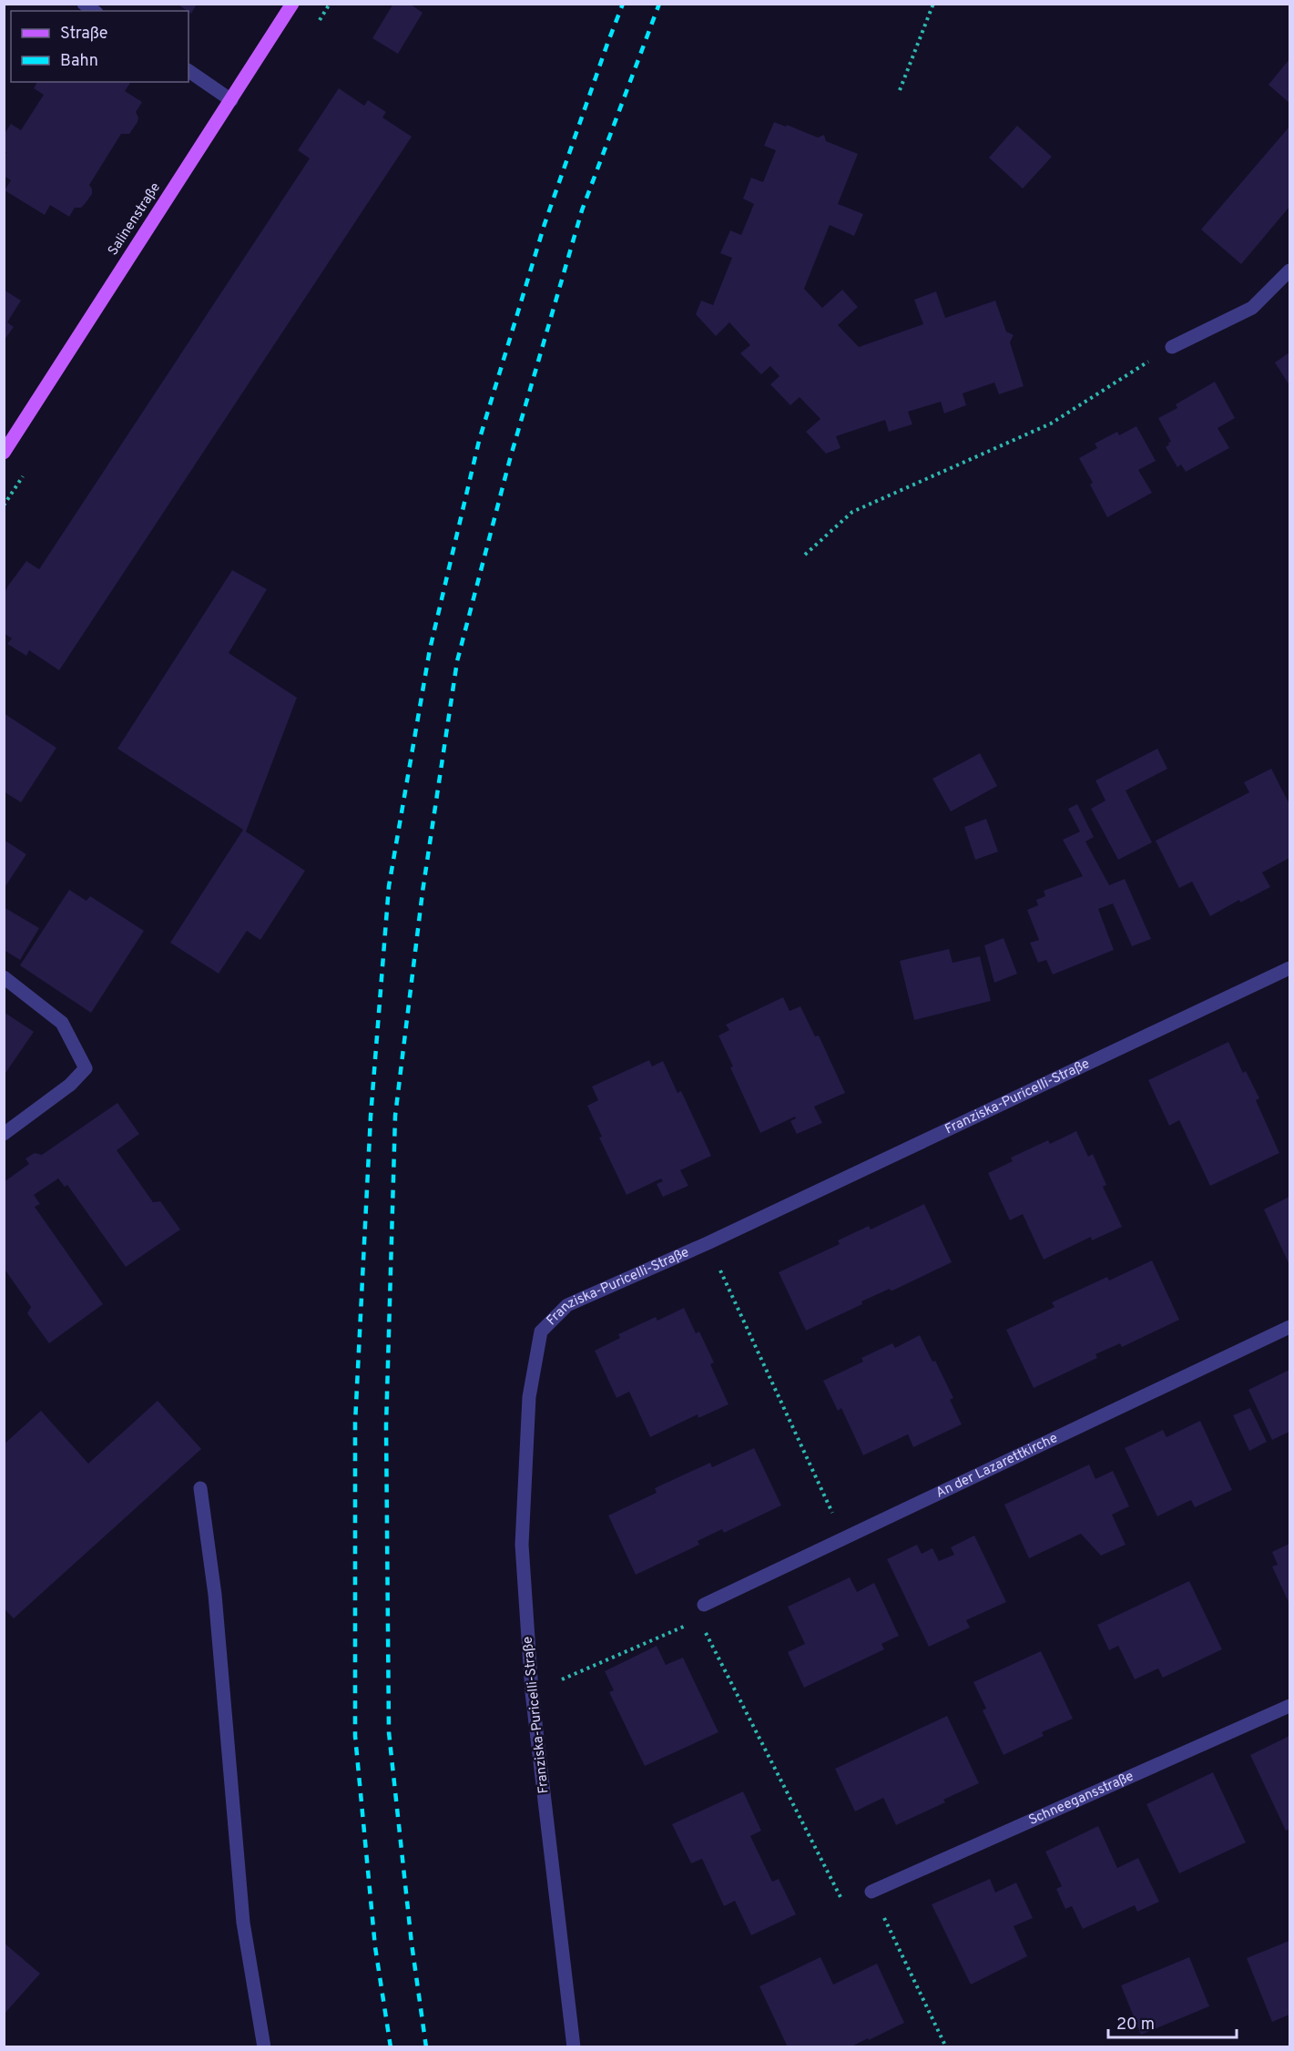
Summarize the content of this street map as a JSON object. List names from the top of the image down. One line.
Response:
{"streets":{"main road":["Salinenstraße"],"street":["Franziska-Puricelli-Straße","An der Lazarettkirche","Schneegansstraße"]},"legend":["Straße","Bahn"],"scale_bar":"20 m"}
